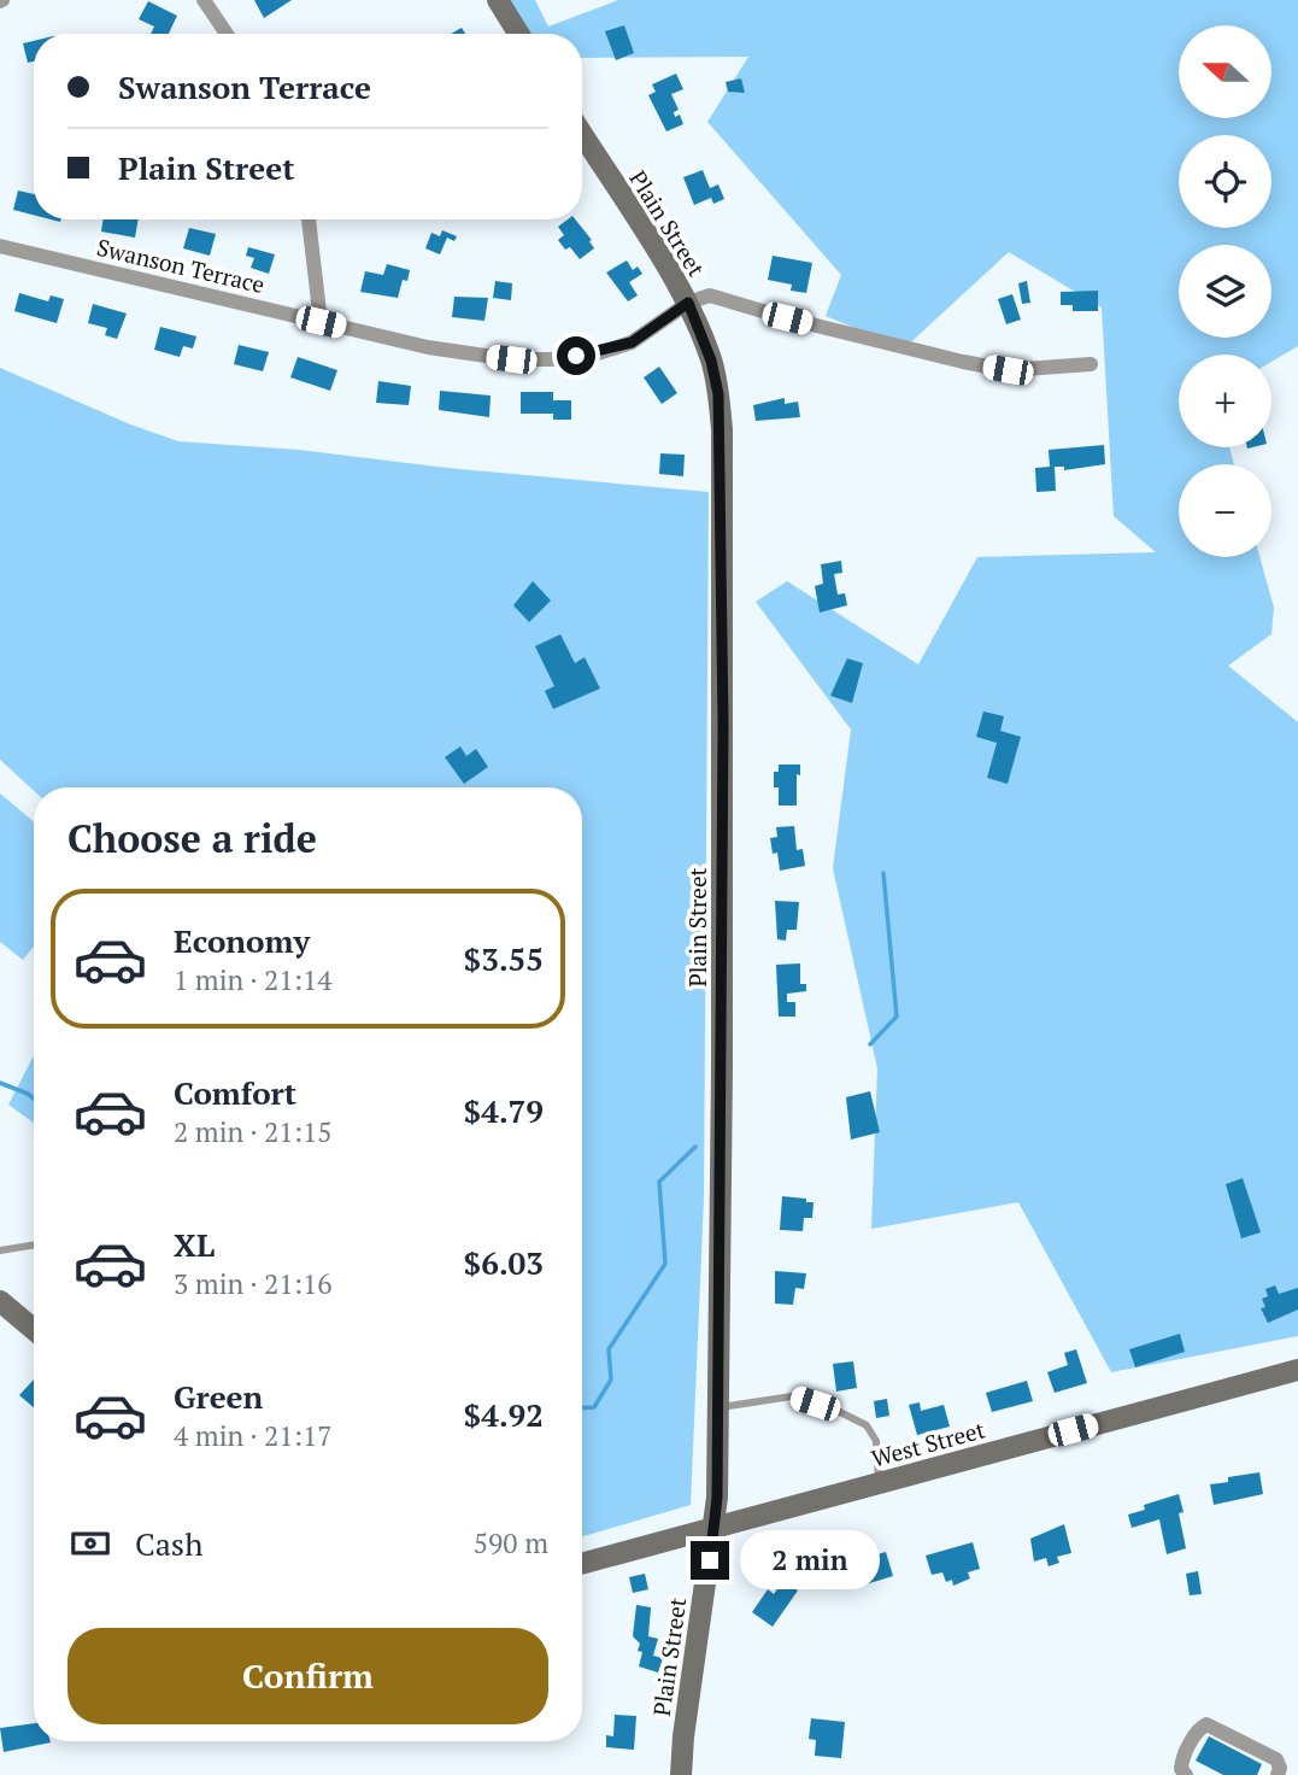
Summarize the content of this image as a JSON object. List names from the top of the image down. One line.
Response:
{"streets":{"street":["Plain Street","Swanson Terrace","West Street"]},"crossings":[["Plain Street","Swanson Terrace"],["Plain Street","West Street"]],"north":"left","page":{"map_buttons":["+","−"],"banner":["Swanson Terrace","Plain Street"],"heading":"Choose a ride","list":[{"name":"Economy","note":"1 min · 21:14","value":"$3.55"},{"name":"Comfort","note":"2 min · 21:15","value":"$4.79"},{"name":"XL","note":"3 min · 21:16","value":"$6.03"},{"name":"Green","note":"4 min · 21:17","value":"$4.92"}],"pay":["Cash","590 m"],"bubble":"2 min","buttons":"Confirm"}}
